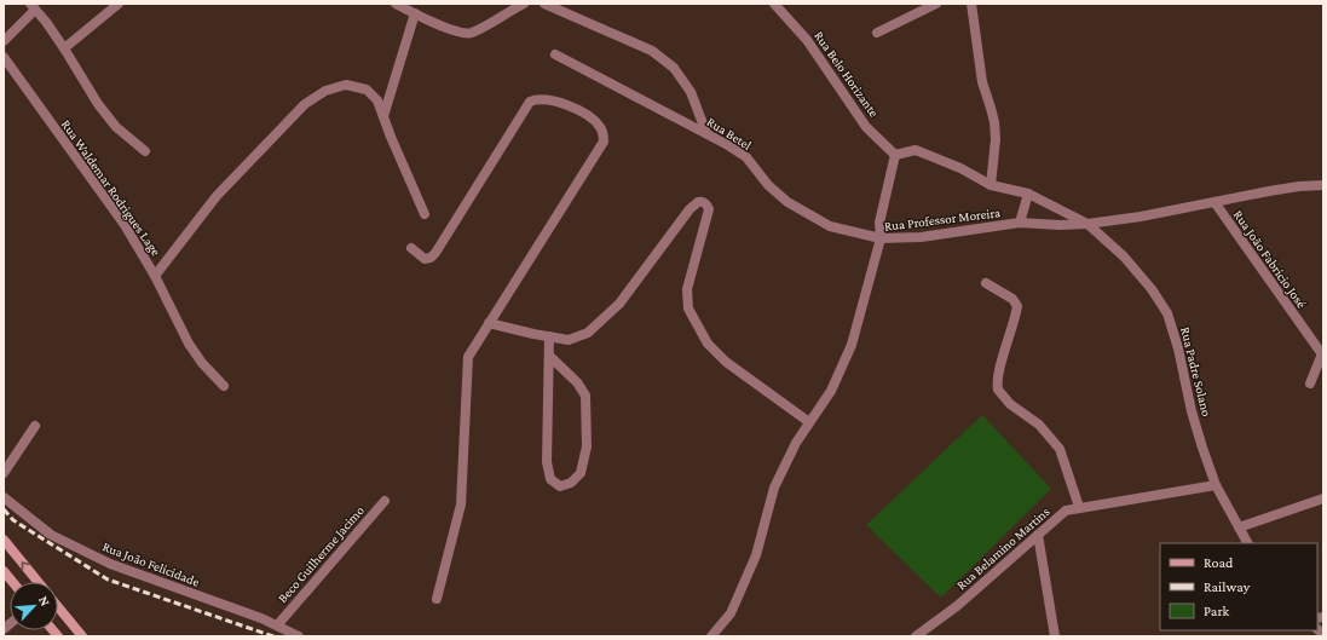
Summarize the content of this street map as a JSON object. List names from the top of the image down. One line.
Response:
{"streets":{"street":["Rua Belo Horizante","Rua Betel","Rua Waldemar Rodrigues Lage","Rua Professor Moreira","Rua João Fabricio José","Rua Padre Solano","Rua Belamino Martins","Beco Guilherme Jacimo","Rua João Felicidade"]},"crossings":[["Rua Betel","Rua Professor Moreira"],["Rua Professor Moreira","Rua João Fabricio José"],["Rua Professor Moreira","Rua Padre Solano"],["Rua Padre Solano","Rua Belamino Martins"],["Beco Guilherme Jacimo","Rua João Felicidade"]],"legend":["Road","Railway","Park"],"north":"top right"}
